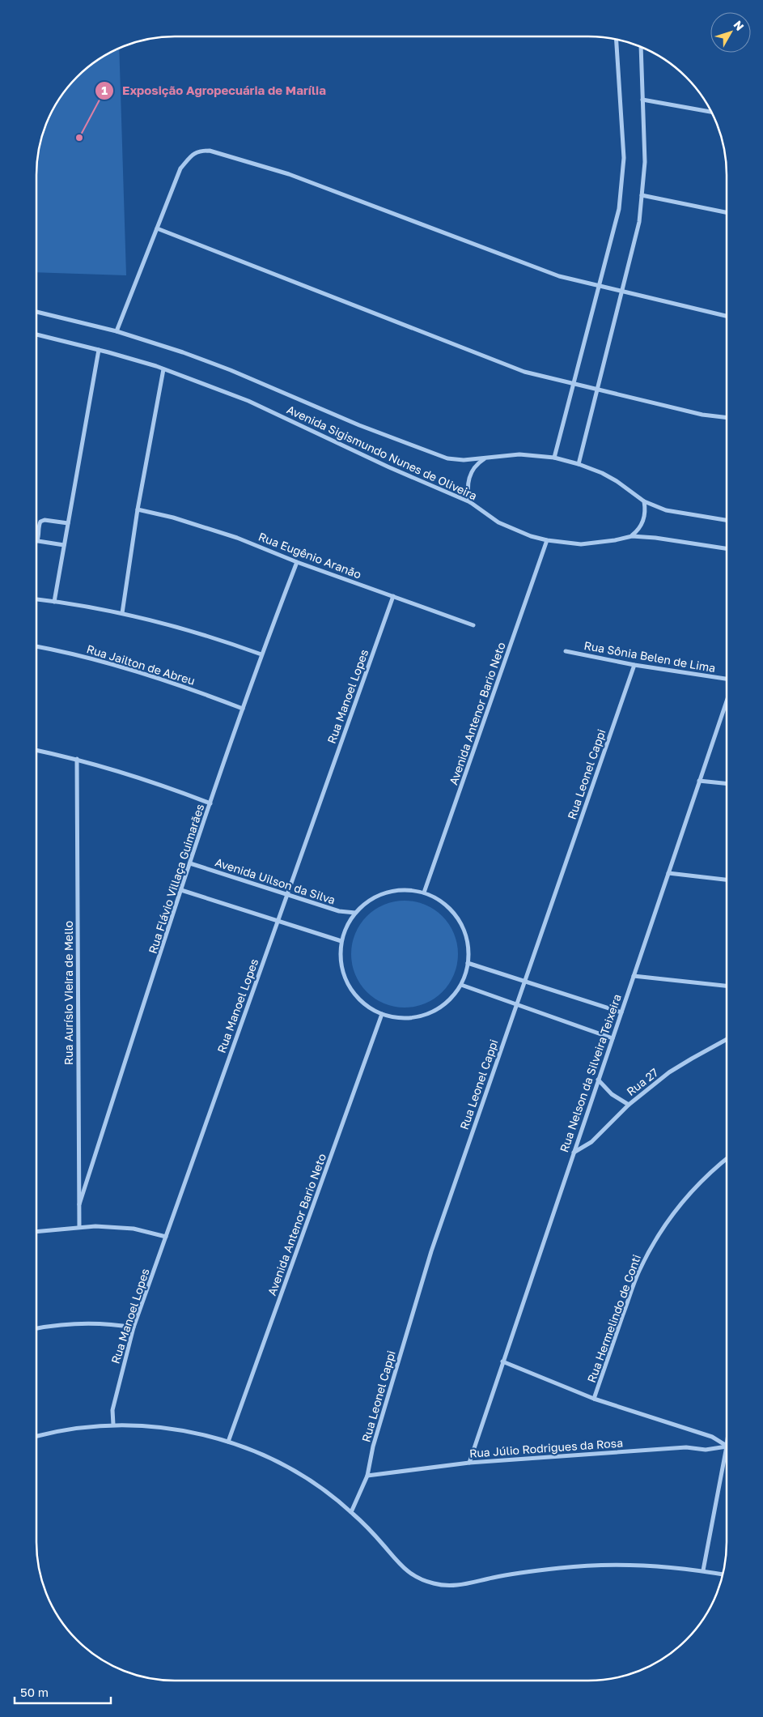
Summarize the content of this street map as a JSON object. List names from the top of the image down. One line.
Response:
{"streets":{"street":["Avenida Sigismundo Nunes de Oliveira","Rua Eugênio Aranão","Rua Sônia Belen de Lima","Rua Jailton de Abreu","Rua Manoel Lopes","Avenida Antenor Bario Neto","Rua Leonel Cappi","Rua Flávio Villaça Guimarães","Avenida Uilson da Silva","Rua Aurísio Vieira de Mello","Rua Nelson da Silveira Teixeira","Rua 27","Rua Hermelindo de Conti","Rua Júlio Rodrigues da Rosa"]},"crossings":[["Avenida Sigismundo Nunes de Oliveira","Avenida Antenor Bario Neto"],["Rua Eugênio Aranão","Rua Manoel Lopes"],["Rua Eugênio Aranão","Rua Flávio Villaça Guimarães"],["Rua Sônia Belen de Lima","Rua Leonel Cappi"],["Rua Jailton de Abreu","Rua Flávio Villaça Guimarães"],["Rua Manoel Lopes","Avenida Uilson da Silva"],["Avenida Antenor Bario Neto","Avenida Uilson da Silva"],["Rua Leonel Cappi","Rua Júlio Rodrigues da Rosa"],["Rua Flávio Villaça Guimarães","Avenida Uilson da Silva"],["Rua Flávio Villaça Guimarães","Rua Aurísio Vieira de Mello"],["Rua Nelson da Silveira Teixeira","Rua 27"],["Rua Nelson da Silveira Teixeira","Rua Júlio Rodrigues da Rosa"]],"places":["Exposição Agropecuária de Marília"],"scale_bar":"50 m","north":"top right"}
